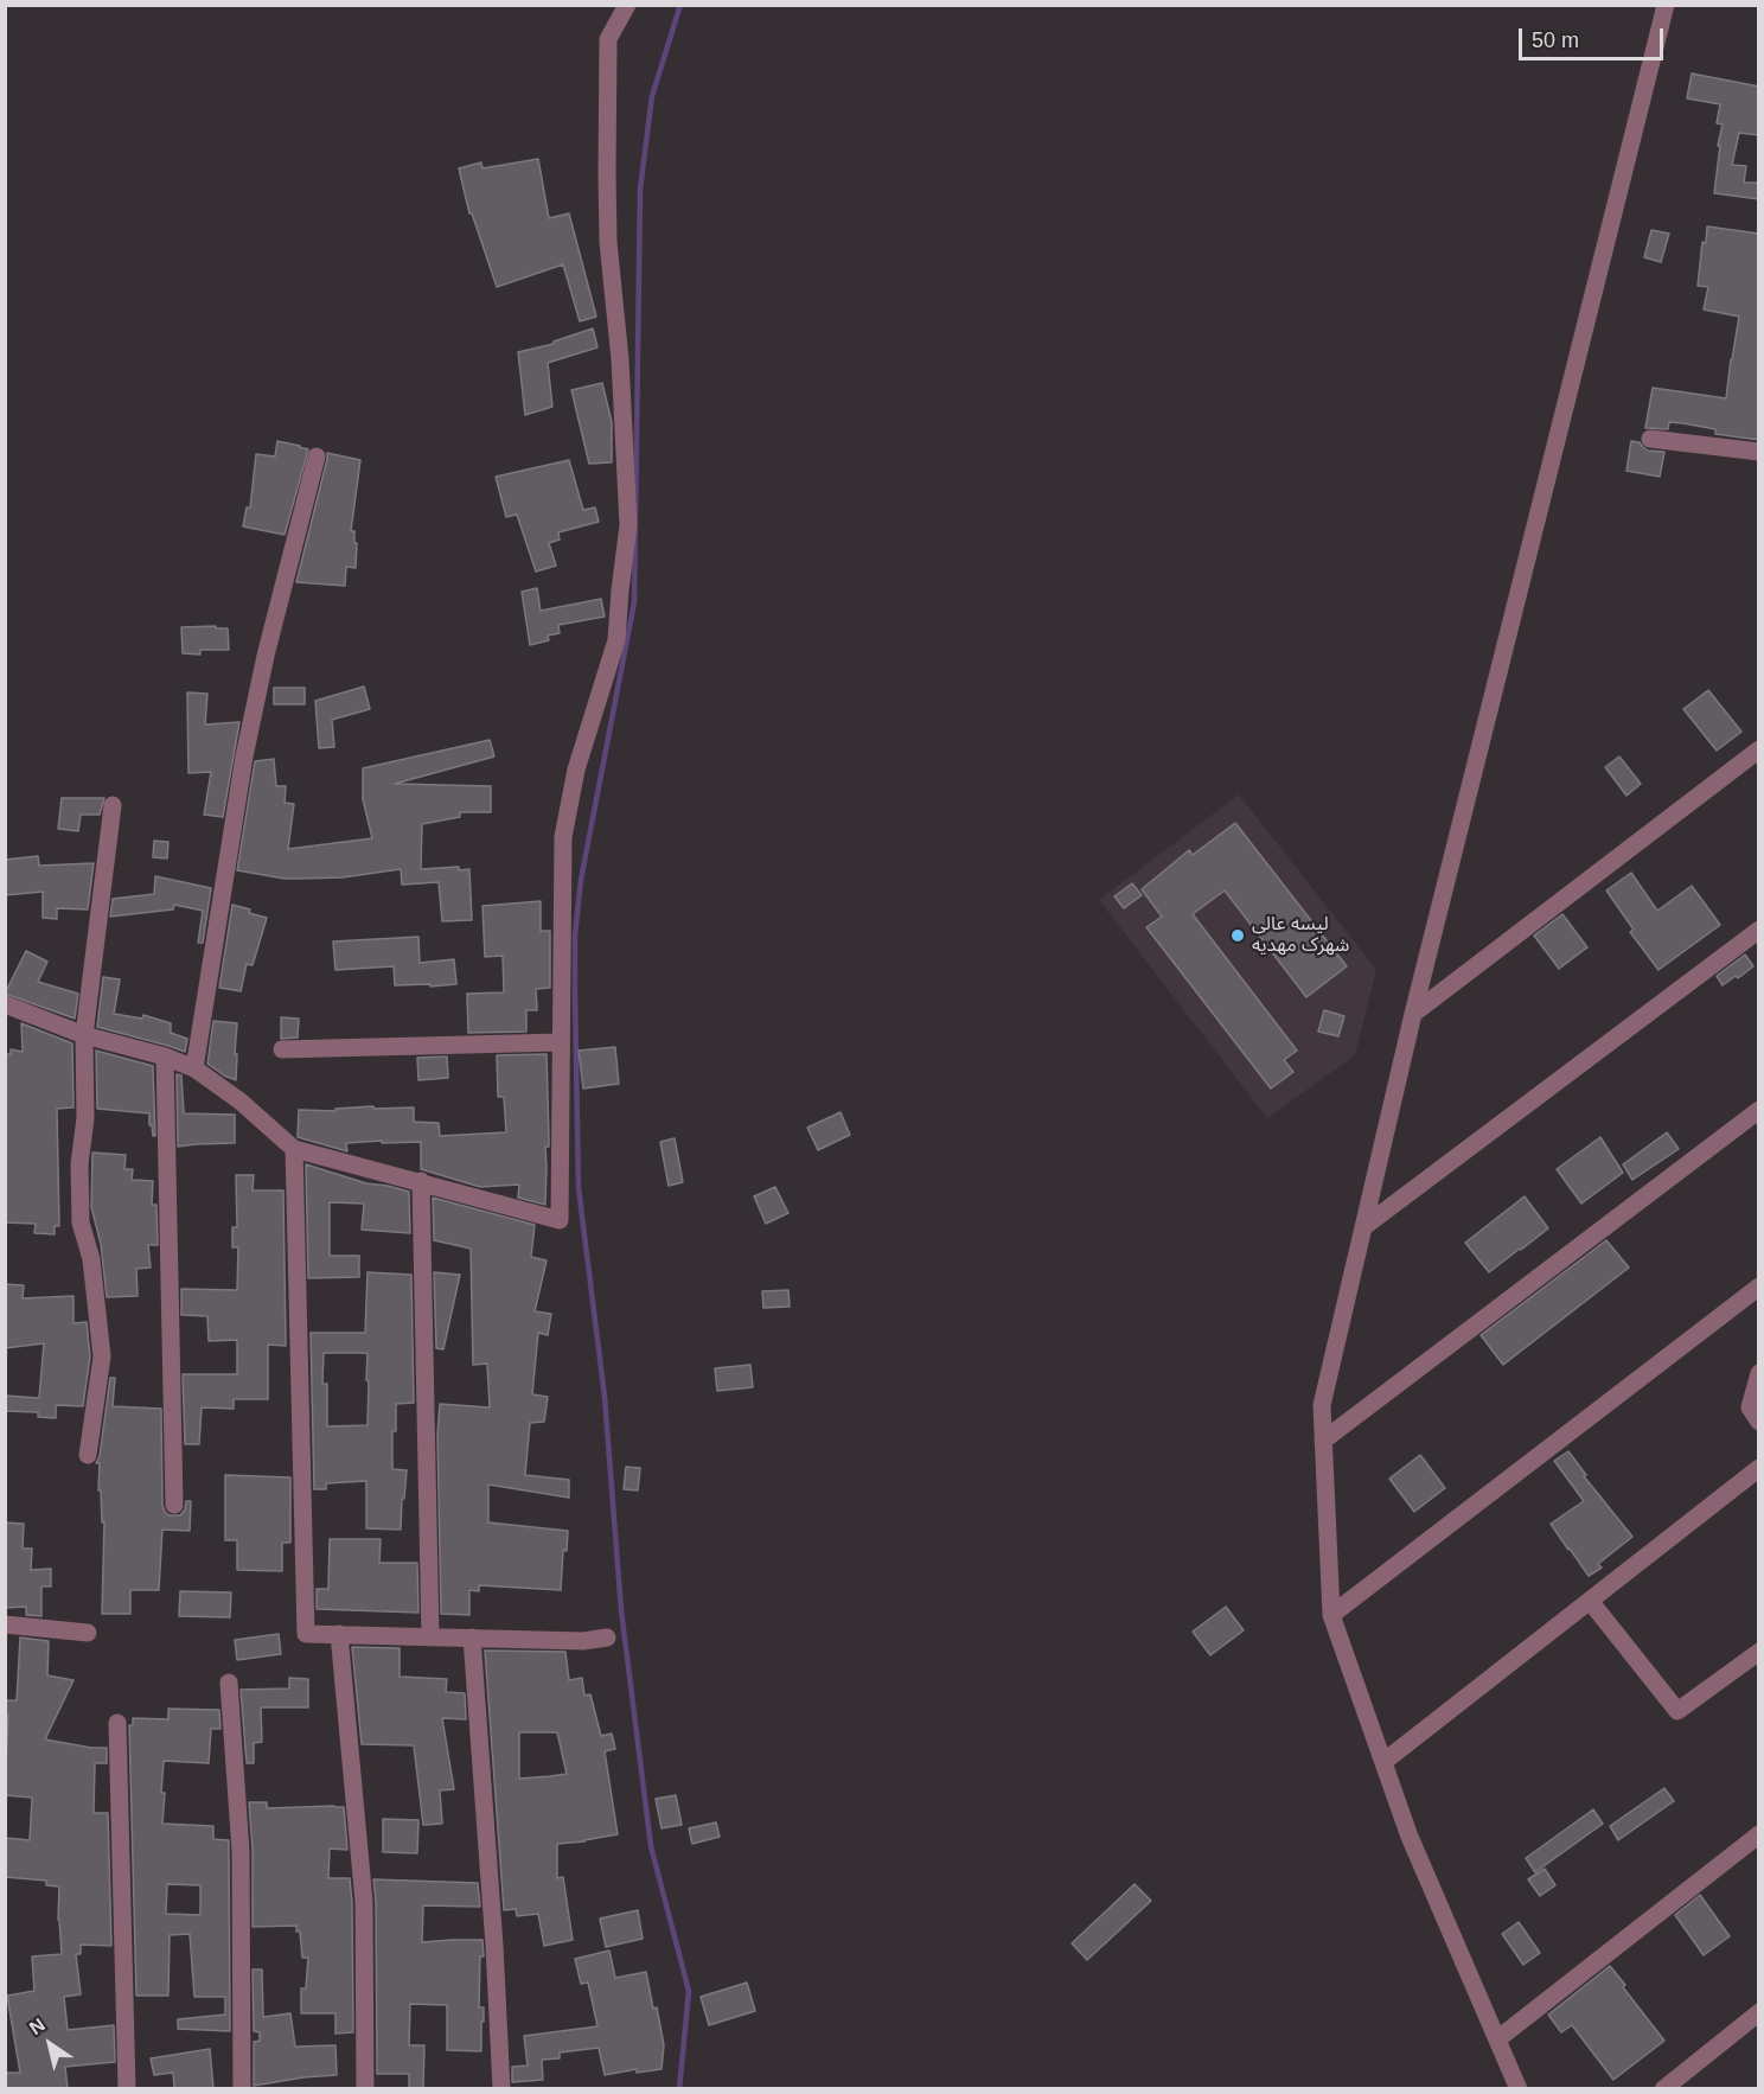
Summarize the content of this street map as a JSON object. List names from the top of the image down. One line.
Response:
{"places":["لیسه عالی شهرک مهدیه"],"scale_bar":"50 m","north":"top left"}
